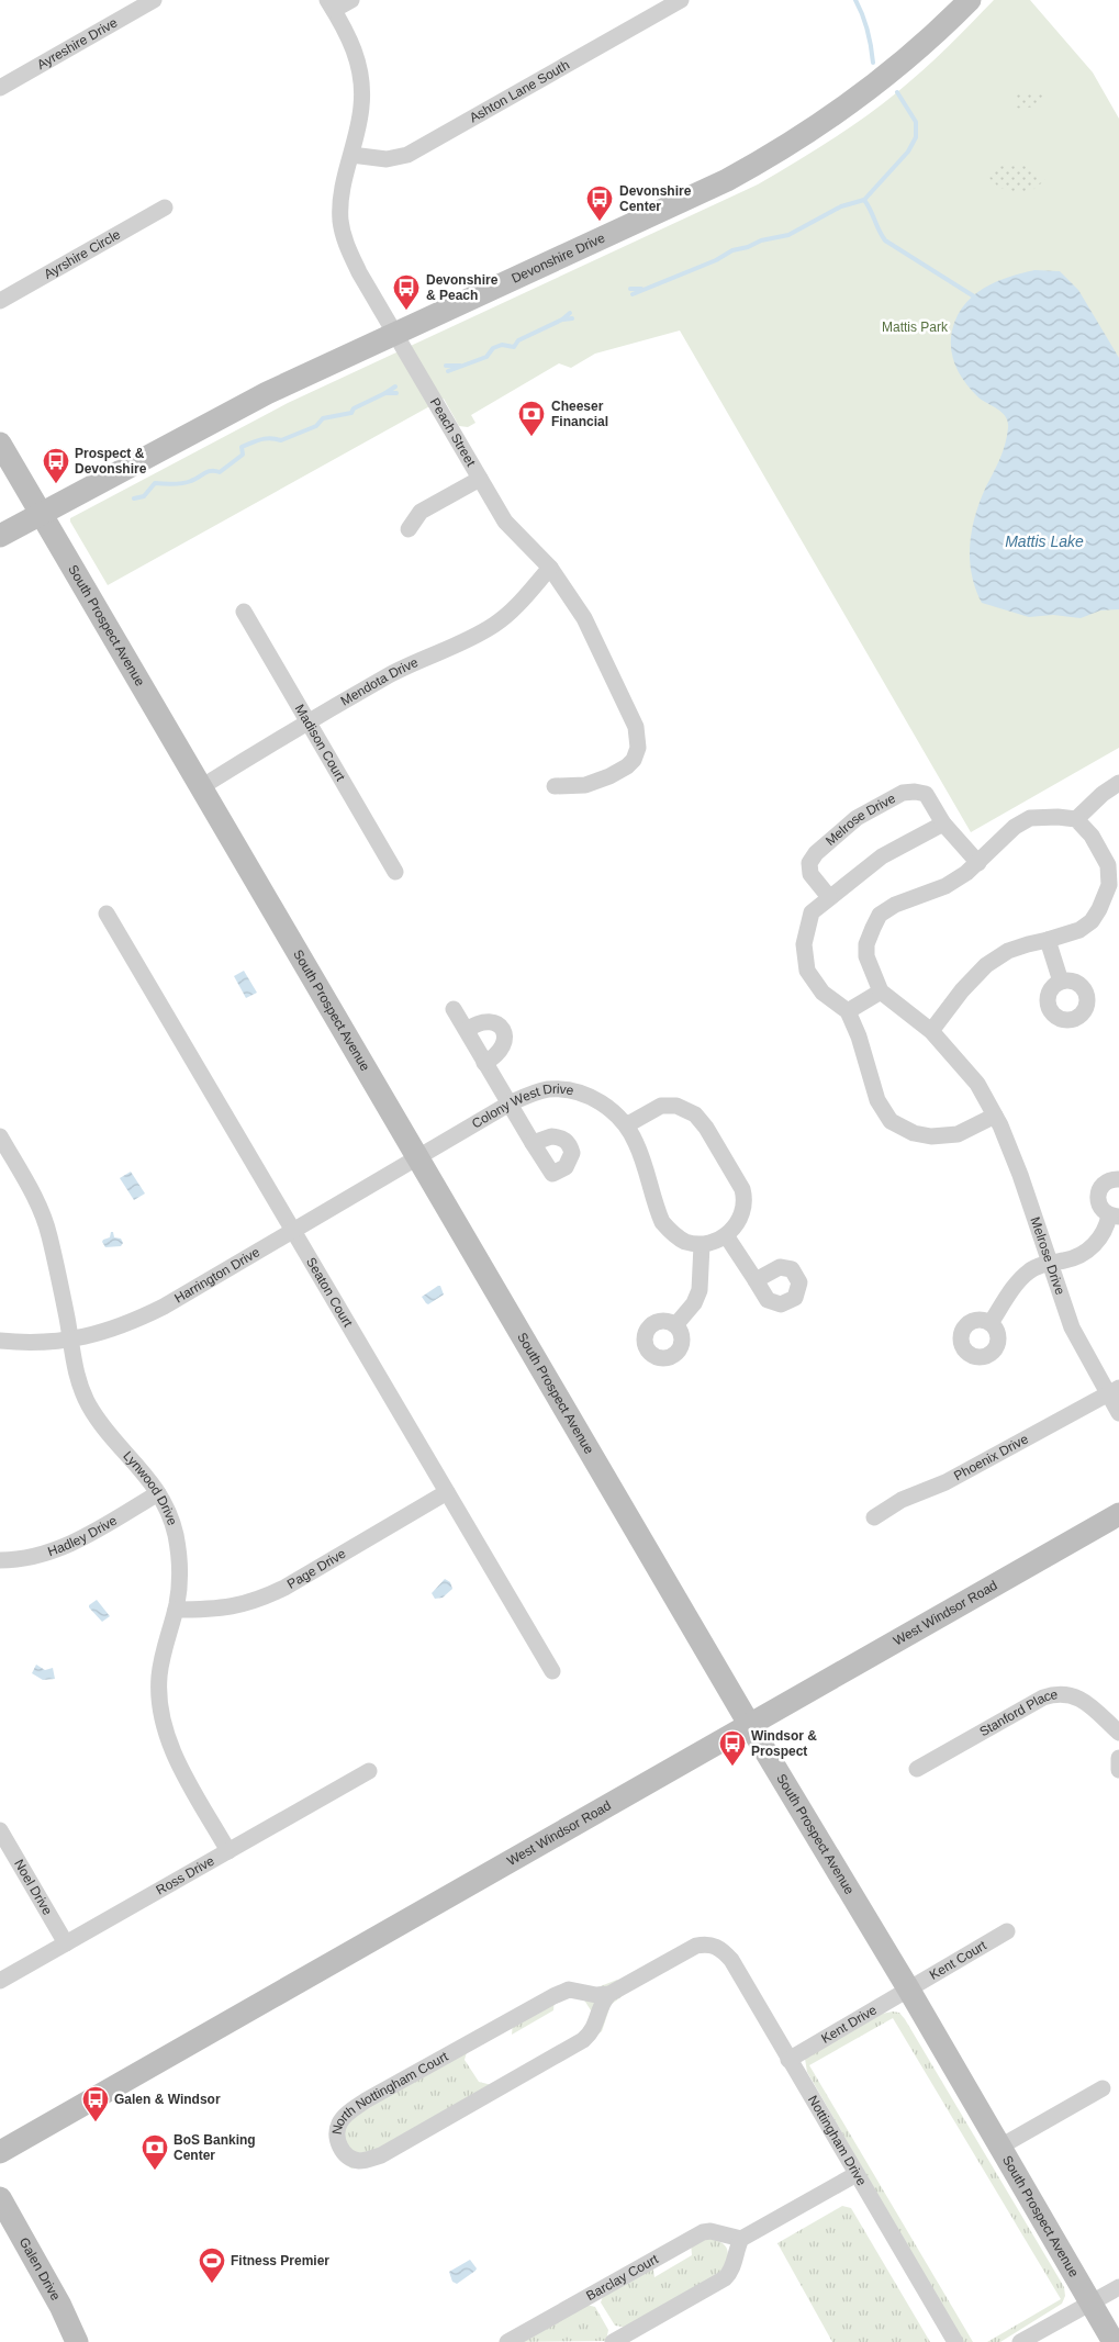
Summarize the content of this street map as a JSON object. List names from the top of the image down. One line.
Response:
{"streets":{"main road":["Devonshire Drive","South Prospect Avenue","West Windsor Road","Galen Drive"],"street":["Ayreshire Drive","Ashton Lane South","Ayrshire Circle","Peach Street","Mendota Drive","Madison Court","Melrose Drive","Colony West Drive","Harrington Drive","Seaton Court","Phoenix Drive","Lynwood Drive","Hadley Drive","Page Drive","Stanford Place","Ross Drive","Noel Drive","Kent Court","Kent Drive","North Nottingham Court","Nottingham Drive","Barclay Court"]},"crossings":[["Ashton Lane South","Peach Street"],["Devonshire Drive","Peach Street"],["Devonshire Drive","South Prospect Avenue"],["Peach Street","Mendota Drive"],["South Prospect Avenue","Mendota Drive"],["South Prospect Avenue","Colony West Drive"],["South Prospect Avenue","Harrington Drive"],["South Prospect Avenue","West Windsor Road"],["South Prospect Avenue","Kent Court"],["South Prospect Avenue","Kent Drive"],["Mendota Drive","Madison Court"],["Melrose Drive","Phoenix Drive"],["Colony West Drive","Harrington Drive"],["Harrington Drive","Seaton Court"],["Harrington Drive","Lynwood Drive"],["Seaton Court","Page Drive"],["Lynwood Drive","Hadley Drive"],["Lynwood Drive","Page Drive"],["Lynwood Drive","Ross Drive"],["Ross Drive","Noel Drive"],["Kent Court","Kent Drive"],["Kent Drive","Nottingham Drive"],["North Nottingham Court","Nottingham Drive"]],"water":["Mattis Lake"],"parks":["Mattis Park"],"places":{"bus stop":["Devonshire Center","Devonshire & Peach","Prospect & Devonshire","Windsor & Prospect","Galen & Windsor"],"bank":["Cheeser Financial","BoS Banking Center"],"sports":["Fitness Premier"]}}
